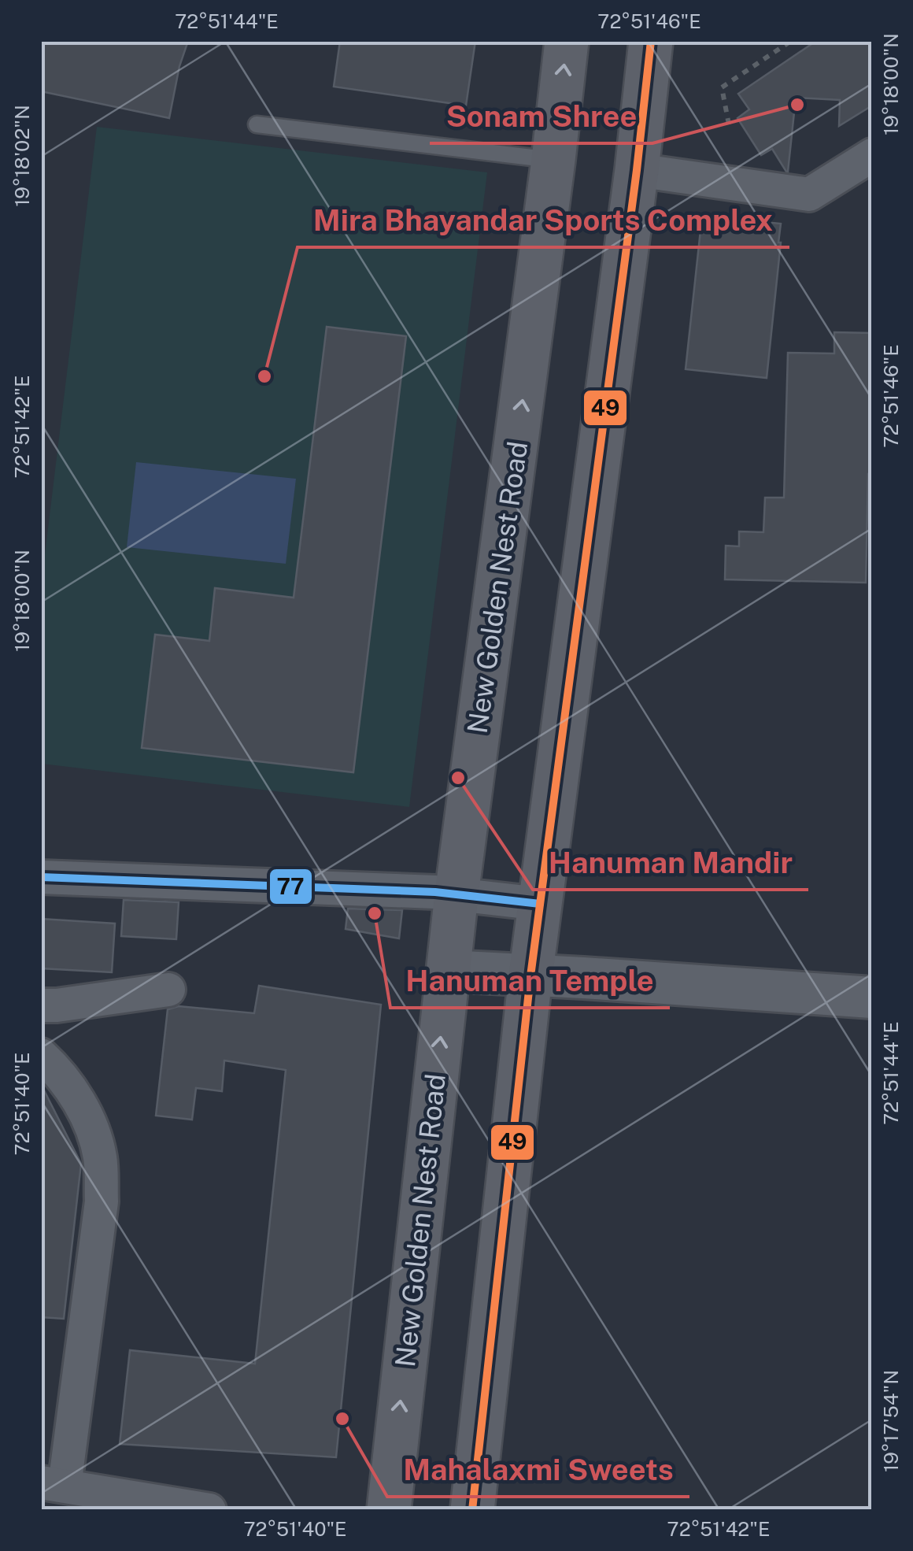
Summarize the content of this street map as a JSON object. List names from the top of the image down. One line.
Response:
{"streets":{"main road":["New Golden Nest Road"]},"places":["Sonam Shree","Mira Bhayandar Sports Complex","Hanuman Mandir","Hanuman Temple","Mahalaxmi Sweets"],"lines":["transit line 49","transit line 77"],"coordinates":["72°51'44\"E","72°51'46\"E","19°18'00\"N","19°18'02\"N","72°51'42\"E","72°51'40\"E","19°17'54\"N"]}
